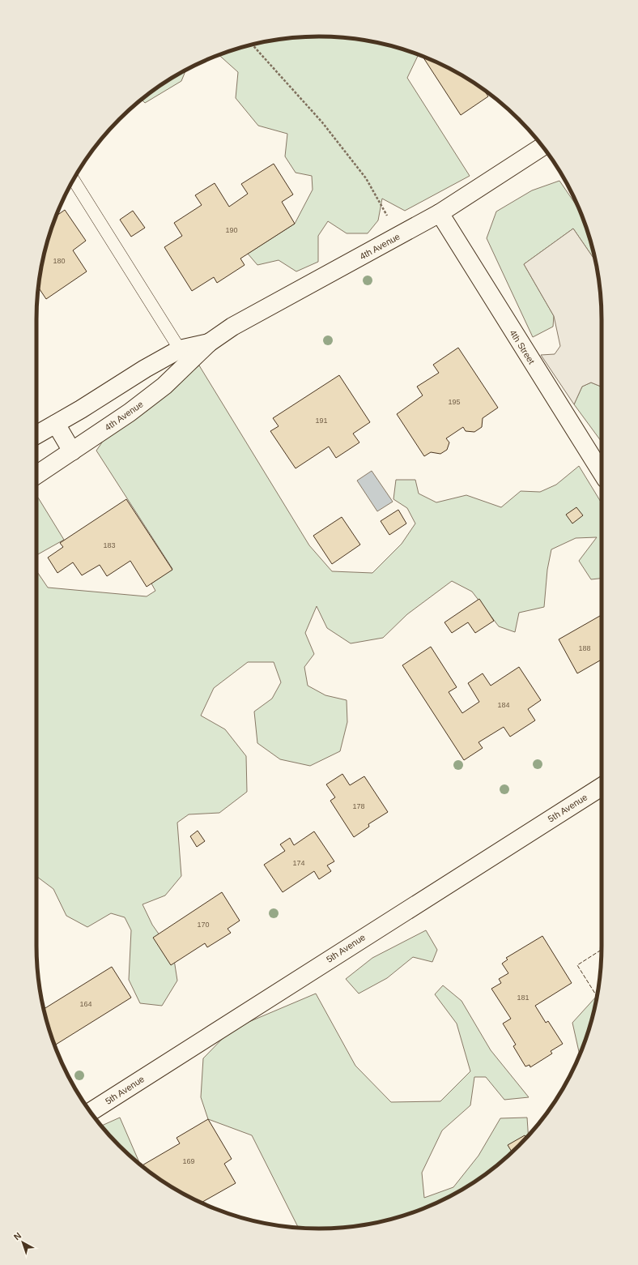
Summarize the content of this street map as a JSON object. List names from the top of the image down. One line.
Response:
{"streets":{"street":["4th Avenue","4th Street","5th Avenue"]},"crossings":[["4th Avenue","4th Street"]],"house_numbers":["190","180","195","191","183","188","184","178","174","170","181","164","169"],"north":"top left"}
